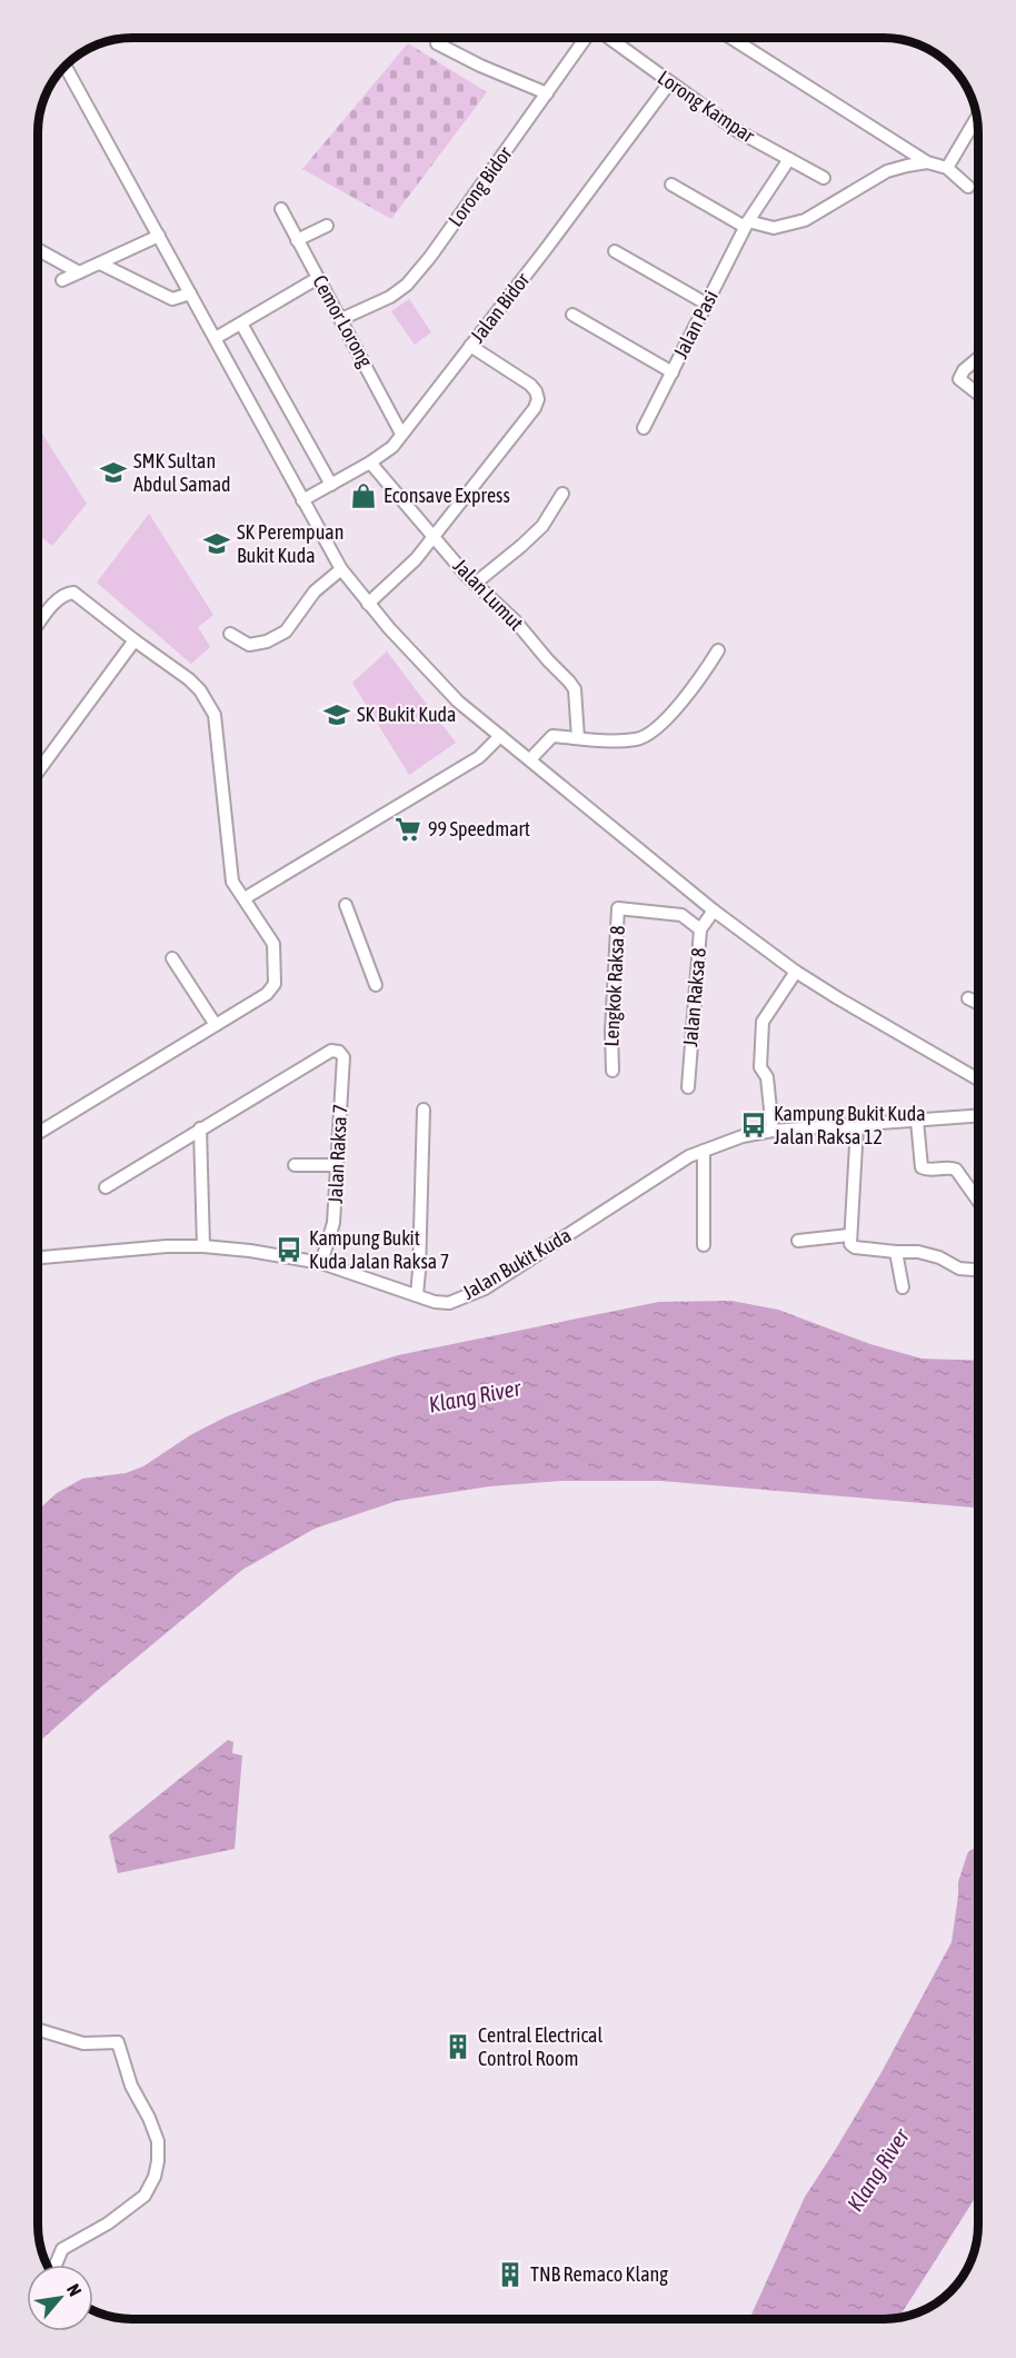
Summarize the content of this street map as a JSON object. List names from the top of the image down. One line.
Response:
{"streets":{"street":["Lorong Kampar","Lorong Bidor","Jalan Bidor","Cemor Lorong","Jalan Pasi","Jalan Lumut","Lengkok Raksa 8","Jalan Raksa 8","Jalan Raksa 7","Jalan Bukit Kuda"]},"crossings":[["Lorong Kampar","Jalan Bidor"],["Lorong Kampar","Jalan Pasi"],["Lorong Bidor","Cemor Lorong"],["Jalan Bidor","Cemor Lorong"],["Jalan Bidor","Jalan Lumut"],["Lengkok Raksa 8","Jalan Raksa 8"],["Jalan Raksa 7","Jalan Bukit Kuda"]],"water":["Klang River"],"places":{"school or university":["SMK Sultan Abdul Samad","SK Perempuan Bukit Kuda","SK Bukit Kuda"],"shop":["Econsave Express"],"supermarket":["99 Speedmart"],"bus stop":["Kampung Bukit Kuda Jalan Raksa 12","Kampung Bukit Kuda Jalan Raksa 7"],"building":["Central Electrical Control Room","TNB Remaco Klang"]},"north":"top right"}
